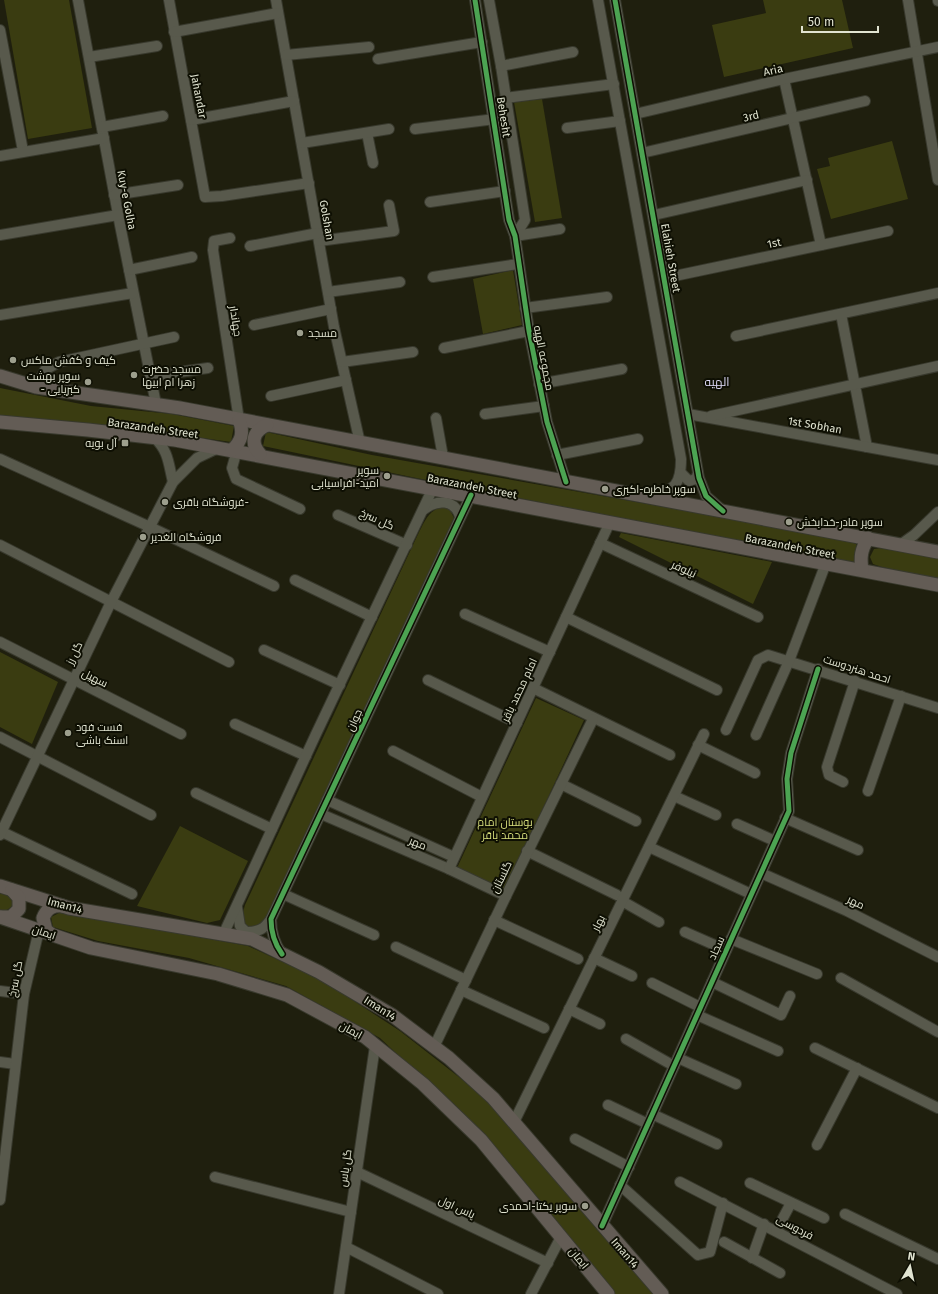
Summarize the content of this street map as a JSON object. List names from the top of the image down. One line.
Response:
{"streets":{"main road":["Barazandeh Street","Iman14","ایمان"],"street":["Aria","Jahandar","3rd","Behesht","Kuy-e Golha","Golshan","1st","Elahieh Street","جهاندار","مجموعه الهیه","1st Sobhan","گل سرخ","نیلوفر","گل رز","احمد هنردوست","سهیل","امام محمد باقر","جوان","مهر","گلستان","بهار","سجاد","گل یاس","یاس اول","فردوسی"]},"crossings":[["Aria","Elahieh Street"],["Jahandar","Golshan"],["3rd","Elahieh Street"],["Behesht","مجموعه الهیه"],["Kuy-e Golha","Barazandeh Street"],["Golshan","Barazandeh Street"],["1st","Elahieh Street"],["Elahieh Street","1st Sobhan"],["Elahieh Street","Barazandeh Street"],["جهاندار","Barazandeh Street"],["مجموعه الهیه","Barazandeh Street"],["Barazandeh Street","گل رز"],["Barazandeh Street","امام محمد باقر"],["Barazandeh Street","جوان"],["گل سرخ","ایمان"],["نیلوفر","امام محمد باقر"],["گل رز","سهیل"],["احمد هنردوست","سجاد"],["امام محمد باقر","مهر"],["جوان","مهر"],["مهر","گلستان"],["مهر","سجاد"],["گلستان","Iman14"],["Iman14","بهار"],["Iman14","سجاد"],["ایمان","گل یاس"],["گل یاس","یاس اول"]],"districts":["الهیه"],"parks":["بوستان امام محمد باقر"],"places":{"other":["مسجد","کیف و کفش ماکس","مسجد حضرت زهرا ام ابیها","سوپر بهشت - کبریایی","سوپر امید-افراسیابی","سوپر خاطره-اکبری","فروشگاه باقری-","سوپر مادر-خدابخش","فروشگاه الغدیر","فست فود اسنک باشی","سوپر یکتا-احمدی"],"transit":["آل بویه"]},"scale_bar":"50 m","north":"top"}
